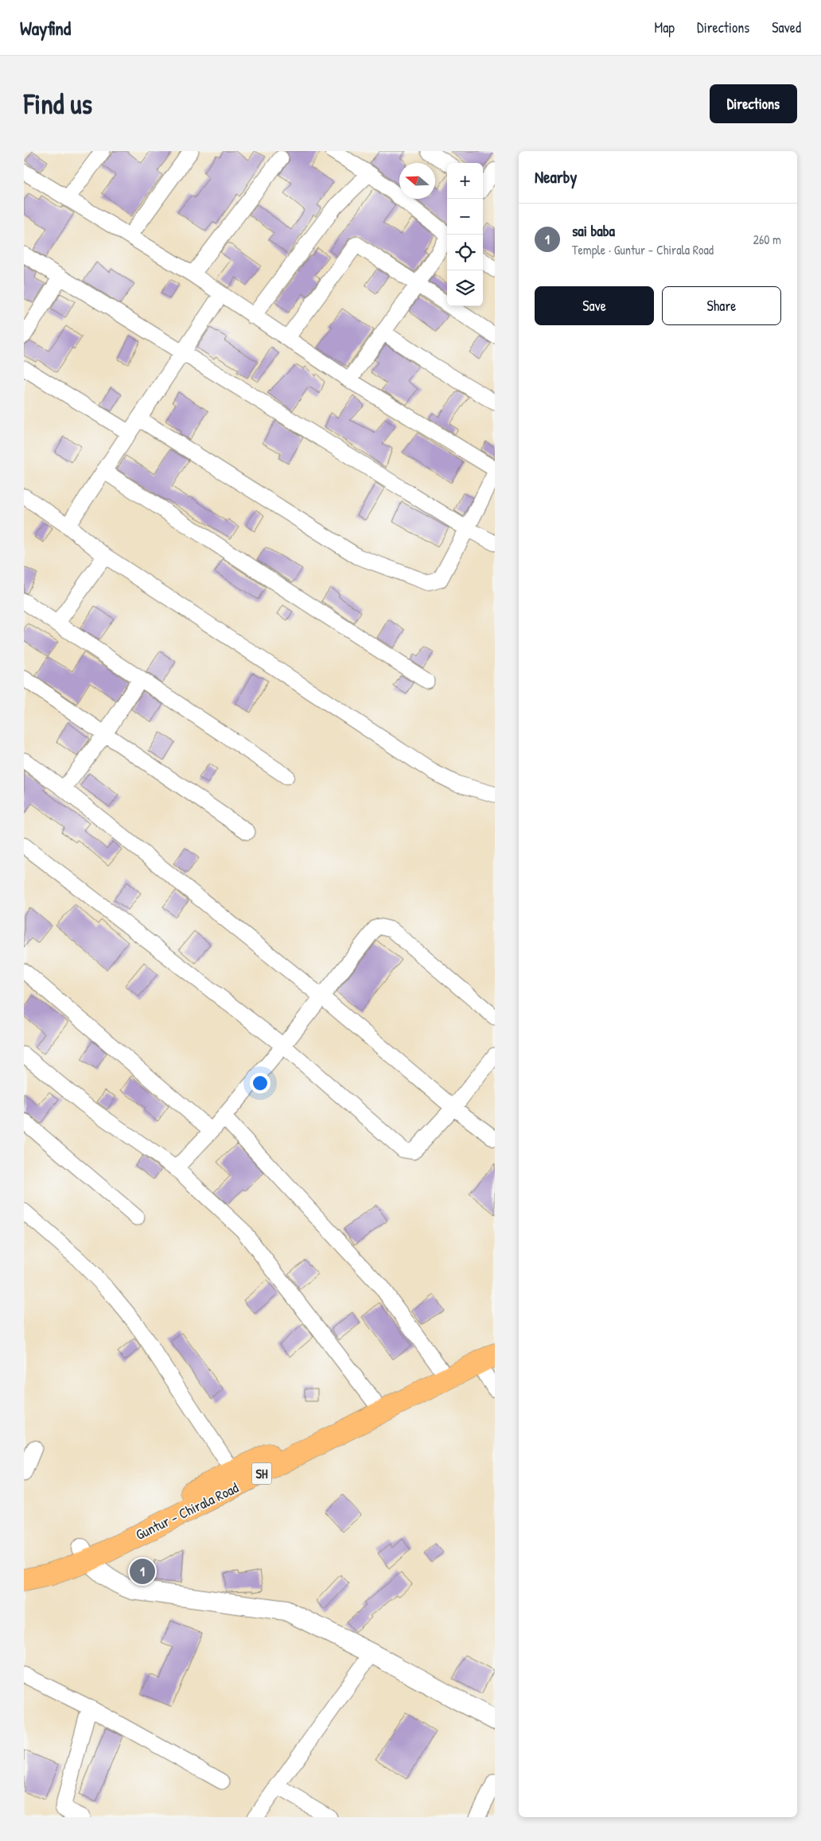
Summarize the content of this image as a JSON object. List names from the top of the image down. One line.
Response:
{"streets":{"main road":["SH","Guntur - Chirala Road"]},"north":"left","page":{"header":"Wayfind","nav":["Map","Directions","Saved"],"buttons":["Directions",["Save","Share"]],"title":"Find us","heading":"Nearby","map_buttons":["+","−"],"list":[{"mark":"1","name":"sai baba","note":"Temple · Guntur - Chirala Road","value":"260 m"}],"pins":"1"}}
